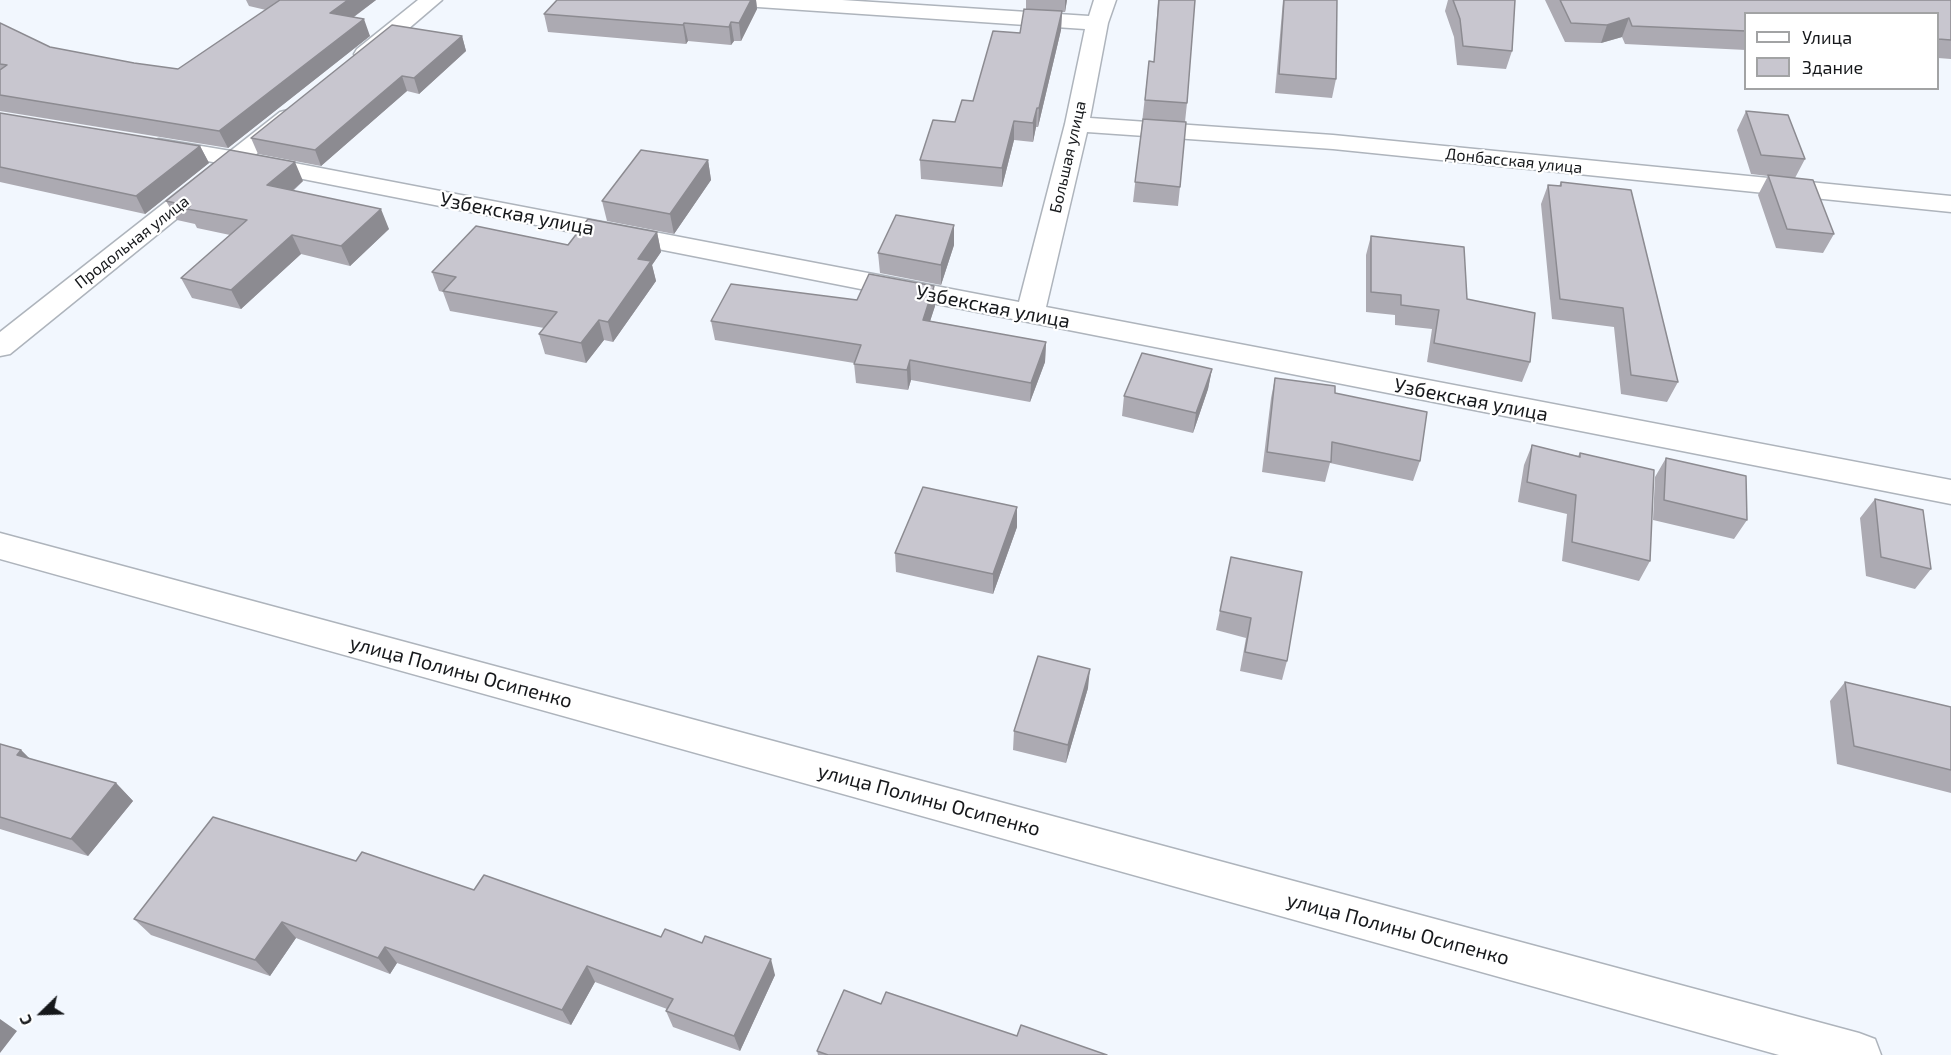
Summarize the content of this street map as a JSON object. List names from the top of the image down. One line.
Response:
{"streets":{"street":["Большая улица","Донбасская улица","Узбекская улица","Продольная улица","улица Полины Осипенко"]},"crossings":[["Большая улица","Донбасская улица"],["Большая улица","Узбекская улица"],["Узбекская улица","Продольная улица"]],"legend":["Улица","Здание"],"north":"bottom left"}
